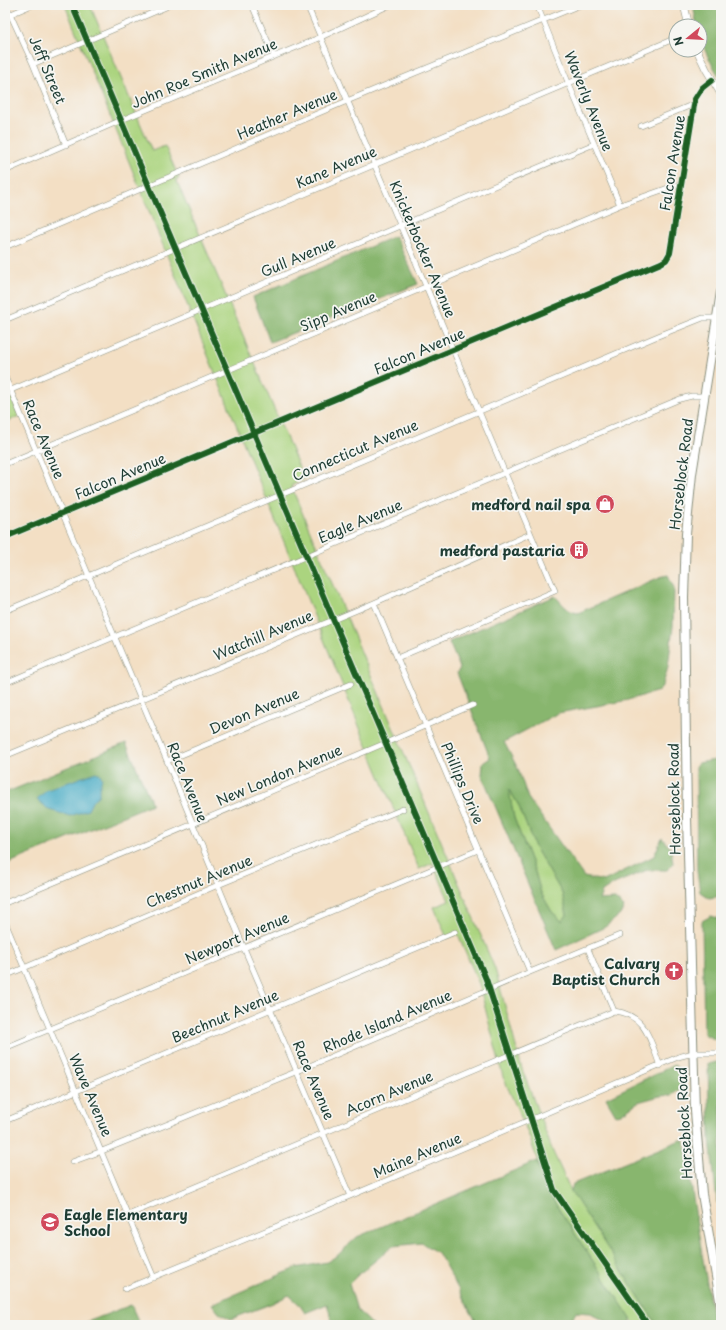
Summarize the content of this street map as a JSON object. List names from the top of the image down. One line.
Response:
{"streets":{"main road":["Horseblock Road"],"street":["Jeff Street","John Roe Smith Avenue","Waverly Avenue","Heather Avenue","Falcon Avenue","Kane Avenue","Knickerbocker Avenue","Gull Avenue","Sipp Avenue","Race Avenue","Connecticut Avenue","Eagle Avenue","Watchill Avenue","Devon Avenue","New London Avenue","Phillips Drive","Chestnut Avenue","Newport Avenue","Beechnut Avenue","Rhode Island Avenue","Acorn Avenue","Wave Avenue","Maine Avenue"]},"crossings":[["Jeff Street","John Roe Smith Avenue"],["John Roe Smith Avenue","Knickerbocker Avenue"],["Waverly Avenue","Heather Avenue"],["Waverly Avenue","Kane Avenue"],["Waverly Avenue","Gull Avenue"],["Waverly Avenue","Sipp Avenue"],["Heather Avenue","Knickerbocker Avenue"],["Falcon Avenue","Knickerbocker Avenue"],["Falcon Avenue","Sipp Avenue"],["Falcon Avenue","Race Avenue"],["Kane Avenue","Knickerbocker Avenue"],["Knickerbocker Avenue","Gull Avenue"],["Knickerbocker Avenue","Sipp Avenue"],["Knickerbocker Avenue","Connecticut Avenue"],["Knickerbocker Avenue","Eagle Avenue"],["Knickerbocker Avenue","Watchill Avenue"],["Knickerbocker Avenue","Phillips Drive"],["Gull Avenue","Race Avenue"],["Sipp Avenue","Race Avenue"],["Race Avenue","Connecticut Avenue"],["Race Avenue","Eagle Avenue"],["Race Avenue","Watchill Avenue"],["Race Avenue","Devon Avenue"],["Race Avenue","New London Avenue"],["Race Avenue","Chestnut Avenue"],["Race Avenue","Newport Avenue"],["Race Avenue","Beechnut Avenue"],["Race Avenue","Rhode Island Avenue"],["Race Avenue","Acorn Avenue"],["Race Avenue","Maine Avenue"],["Connecticut Avenue","Horseblock Road"],["Horseblock Road","Eagle Avenue"],["Horseblock Road","Maine Avenue"],["Watchill Avenue","Phillips Drive"],["New London Avenue","Phillips Drive"],["Phillips Drive","Newport Avenue"],["Phillips Drive","Rhode Island Avenue"],["Chestnut Avenue","Wave Avenue"],["Newport Avenue","Wave Avenue"],["Beechnut Avenue","Wave Avenue"],["Rhode Island Avenue","Wave Avenue"],["Acorn Avenue","Wave Avenue"],["Wave Avenue","Maine Avenue"]],"places":{"shop":["medford nail spa"],"building":["medford pastaria"],"church":["Calvary Baptist Church"],"school or university":["Eagle Elementary School"]},"north":"left"}
